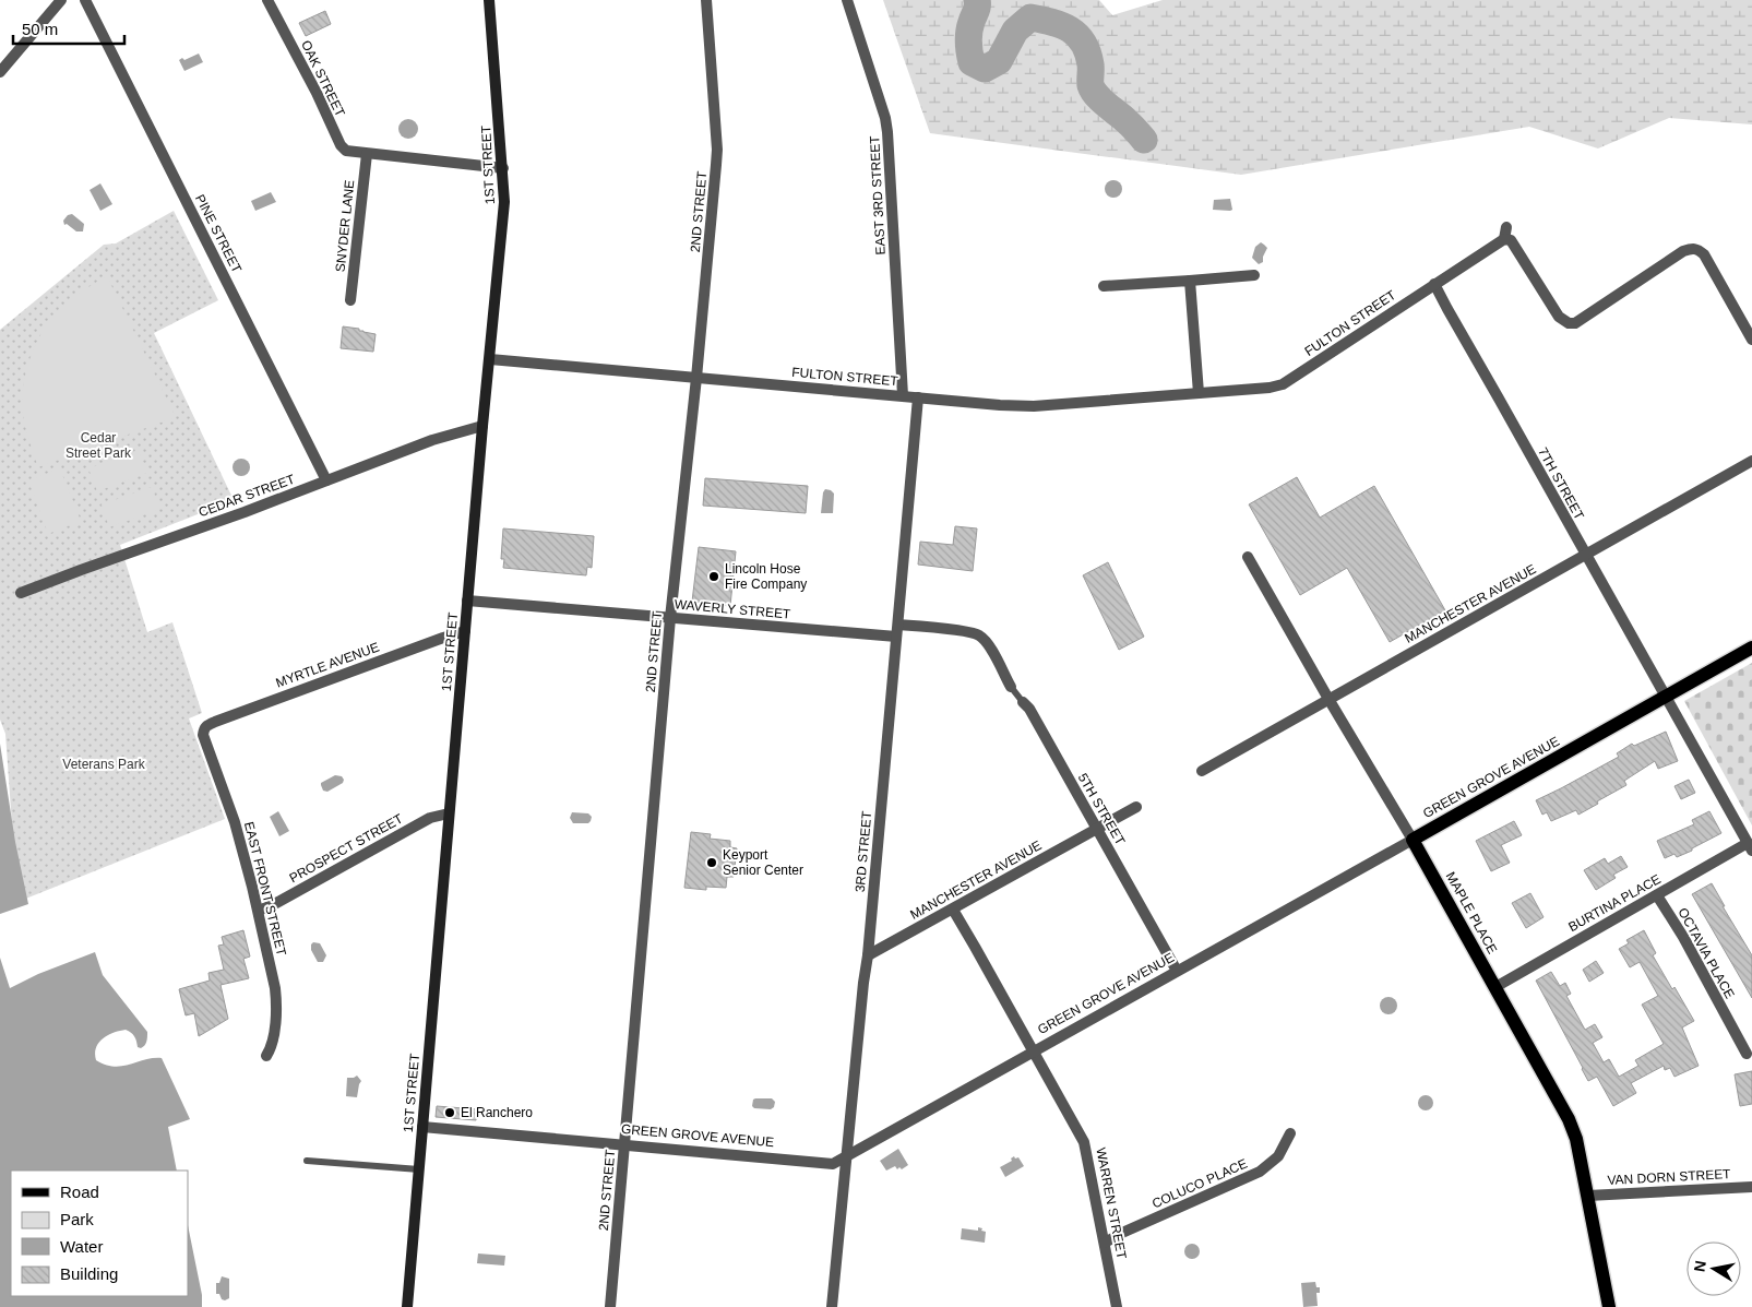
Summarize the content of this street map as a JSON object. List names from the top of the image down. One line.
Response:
{"streets":{"main road":["1ST STREET","GREEN GROVE AVENUE","MAPLE PLACE"],"street":["OAK STREET","EAST 3RD STREET","2ND STREET","SNYDER LANE","PINE STREET","FULTON STREET","7TH STREET","CEDAR STREET","MANCHESTER AVENUE","WAVERLY STREET","MYRTLE AVENUE","5TH STREET","PROSPECT STREET","3RD STREET","EAST FRONT STREET","BURTINA PLACE","OCTAVIA PLACE","VAN DORN STREET","COLUCO PLACE","WARREN STREET"]},"crossings":[["OAK STREET","1ST STREET"],["OAK STREET","SNYDER LANE"],["1ST STREET","FULTON STREET"],["1ST STREET","CEDAR STREET"],["1ST STREET","WAVERLY STREET"],["1ST STREET","MYRTLE AVENUE"],["1ST STREET","GREEN GROVE AVENUE"],["1ST STREET","PROSPECT STREET"],["EAST 3RD STREET","FULTON STREET"],["2ND STREET","FULTON STREET"],["2ND STREET","WAVERLY STREET"],["2ND STREET","GREEN GROVE AVENUE"],["PINE STREET","CEDAR STREET"],["FULTON STREET","7TH STREET"],["FULTON STREET","3RD STREET"],["7TH STREET","MANCHESTER AVENUE"],["7TH STREET","GREEN GROVE AVENUE"],["7TH STREET","BURTINA PLACE"],["MANCHESTER AVENUE","5TH STREET"],["MANCHESTER AVENUE","3RD STREET"],["MANCHESTER AVENUE","MAPLE PLACE"],["MANCHESTER AVENUE","WARREN STREET"],["WAVERLY STREET","3RD STREET"],["MYRTLE AVENUE","EAST FRONT STREET"],["GREEN GROVE AVENUE","5TH STREET"],["GREEN GROVE AVENUE","3RD STREET"],["GREEN GROVE AVENUE","MAPLE PLACE"],["GREEN GROVE AVENUE","WARREN STREET"],["5TH STREET","3RD STREET"],["PROSPECT STREET","EAST FRONT STREET"],["BURTINA PLACE","MAPLE PLACE"],["BURTINA PLACE","OCTAVIA PLACE"],["MAPLE PLACE","VAN DORN STREET"],["COLUCO PLACE","WARREN STREET"]],"parks":["Cedar Street Park","Veterans Park"],"places":["Lincoln Hose Fire Company","Keyport Senior Center","El Ranchero"],"legend":["Road","Park","Water","Building"],"scale_bar":"50 m","north":"left"}
